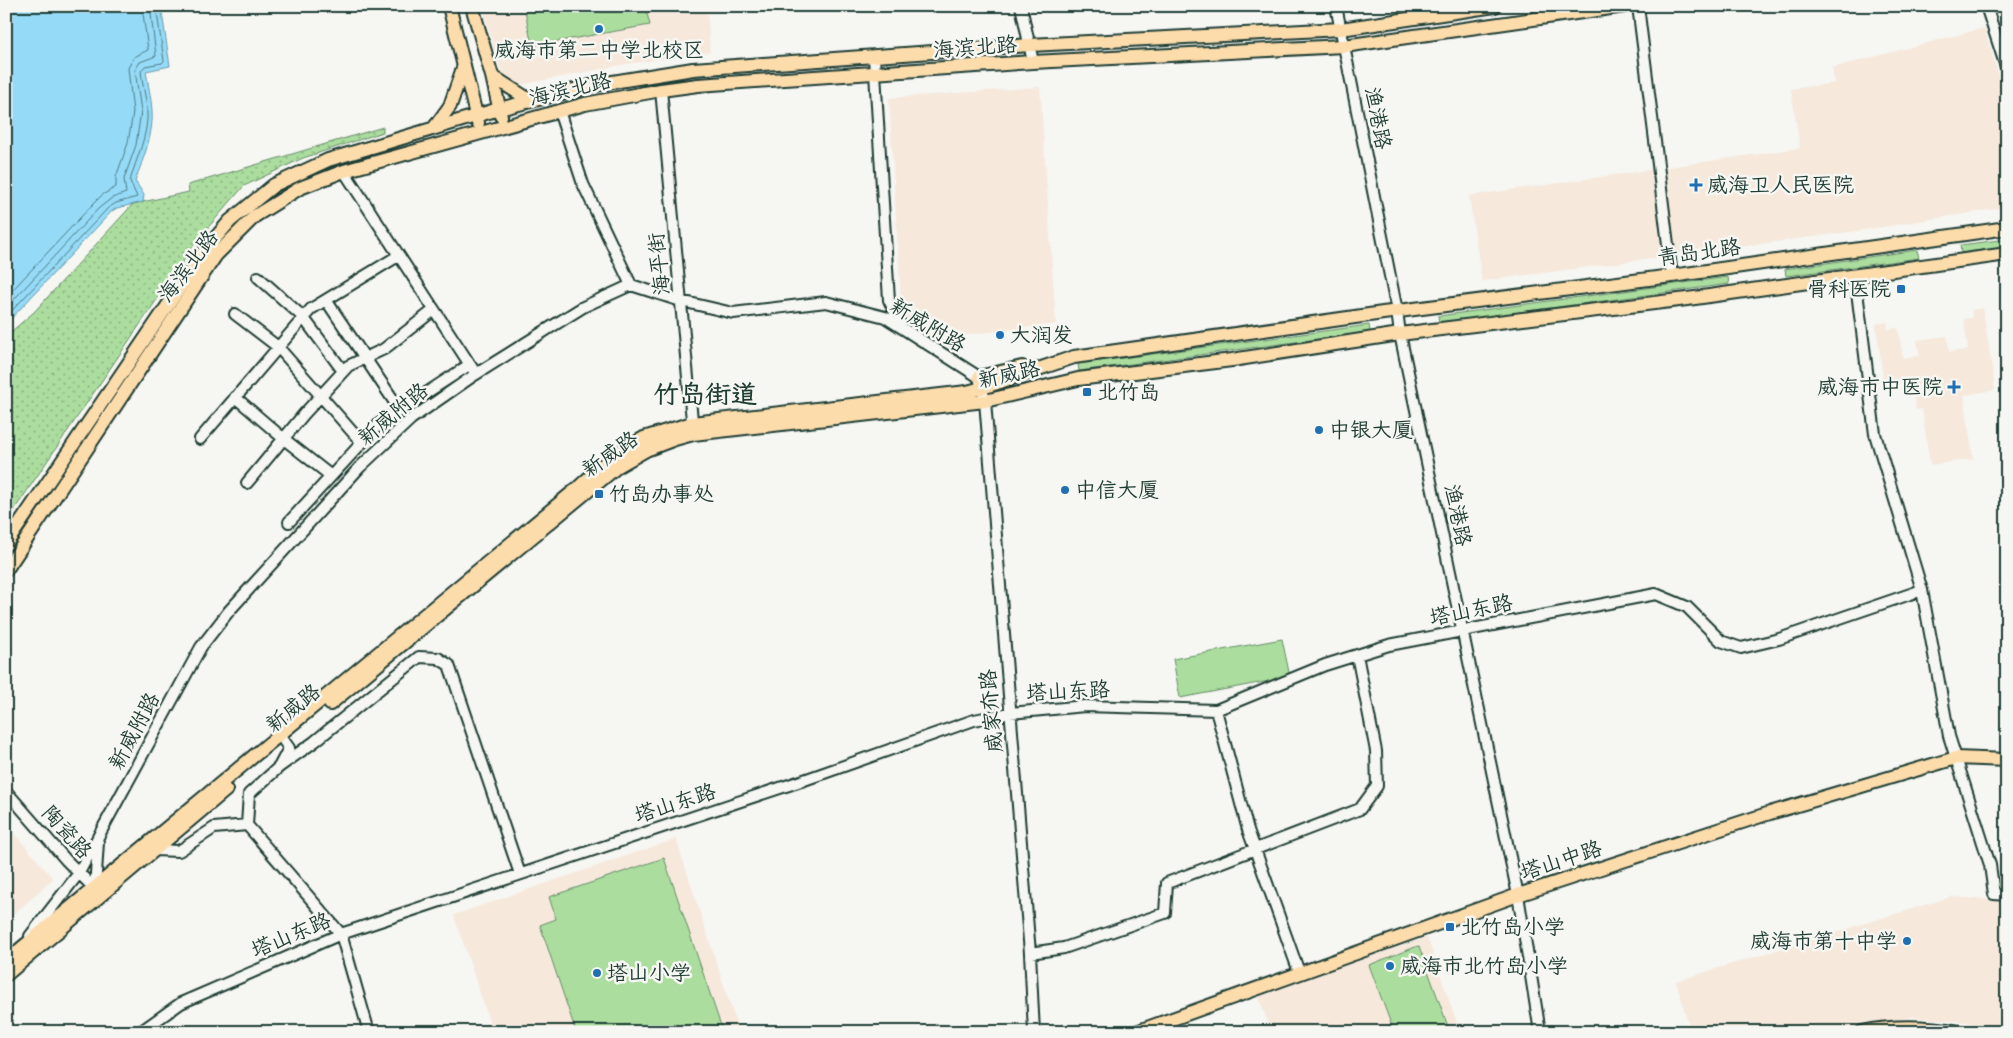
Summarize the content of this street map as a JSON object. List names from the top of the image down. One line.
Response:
{"streets":{"main road":["海滨北路","青岛北路","新威路","塔山中路"],"street":["渔港路","海平街","新威附路","塔山东路","威家夼路","陶瓷路"]},"crossings":[["海滨北路","渔港路"],["海滨北路","海平街"],["渔港路","青岛北路"],["渔港路","新威路"],["渔港路","塔山东路"],["渔港路","塔山中路"],["青岛北路","新威路"],["海平街","新威附路"],["海平街","新威路"],["新威附路","新威路"],["新威附路","威家夼路"],["新威附路","陶瓷路"],["新威路","威家夼路"],["新威路","陶瓷路"],["塔山东路","威家夼路"]],"districts":["竹岛街道"],"places":{"other":["威海市第二中学北校区","大润发","中银大厦","中信大厦","威海市第十中学","威海市北竹岛小学","塔山小学"],"health":["威海卫人民医院","威海市中医院"],"transit":["骨科医院","北竹岛","竹岛办事处","北竹岛小学"]}}
